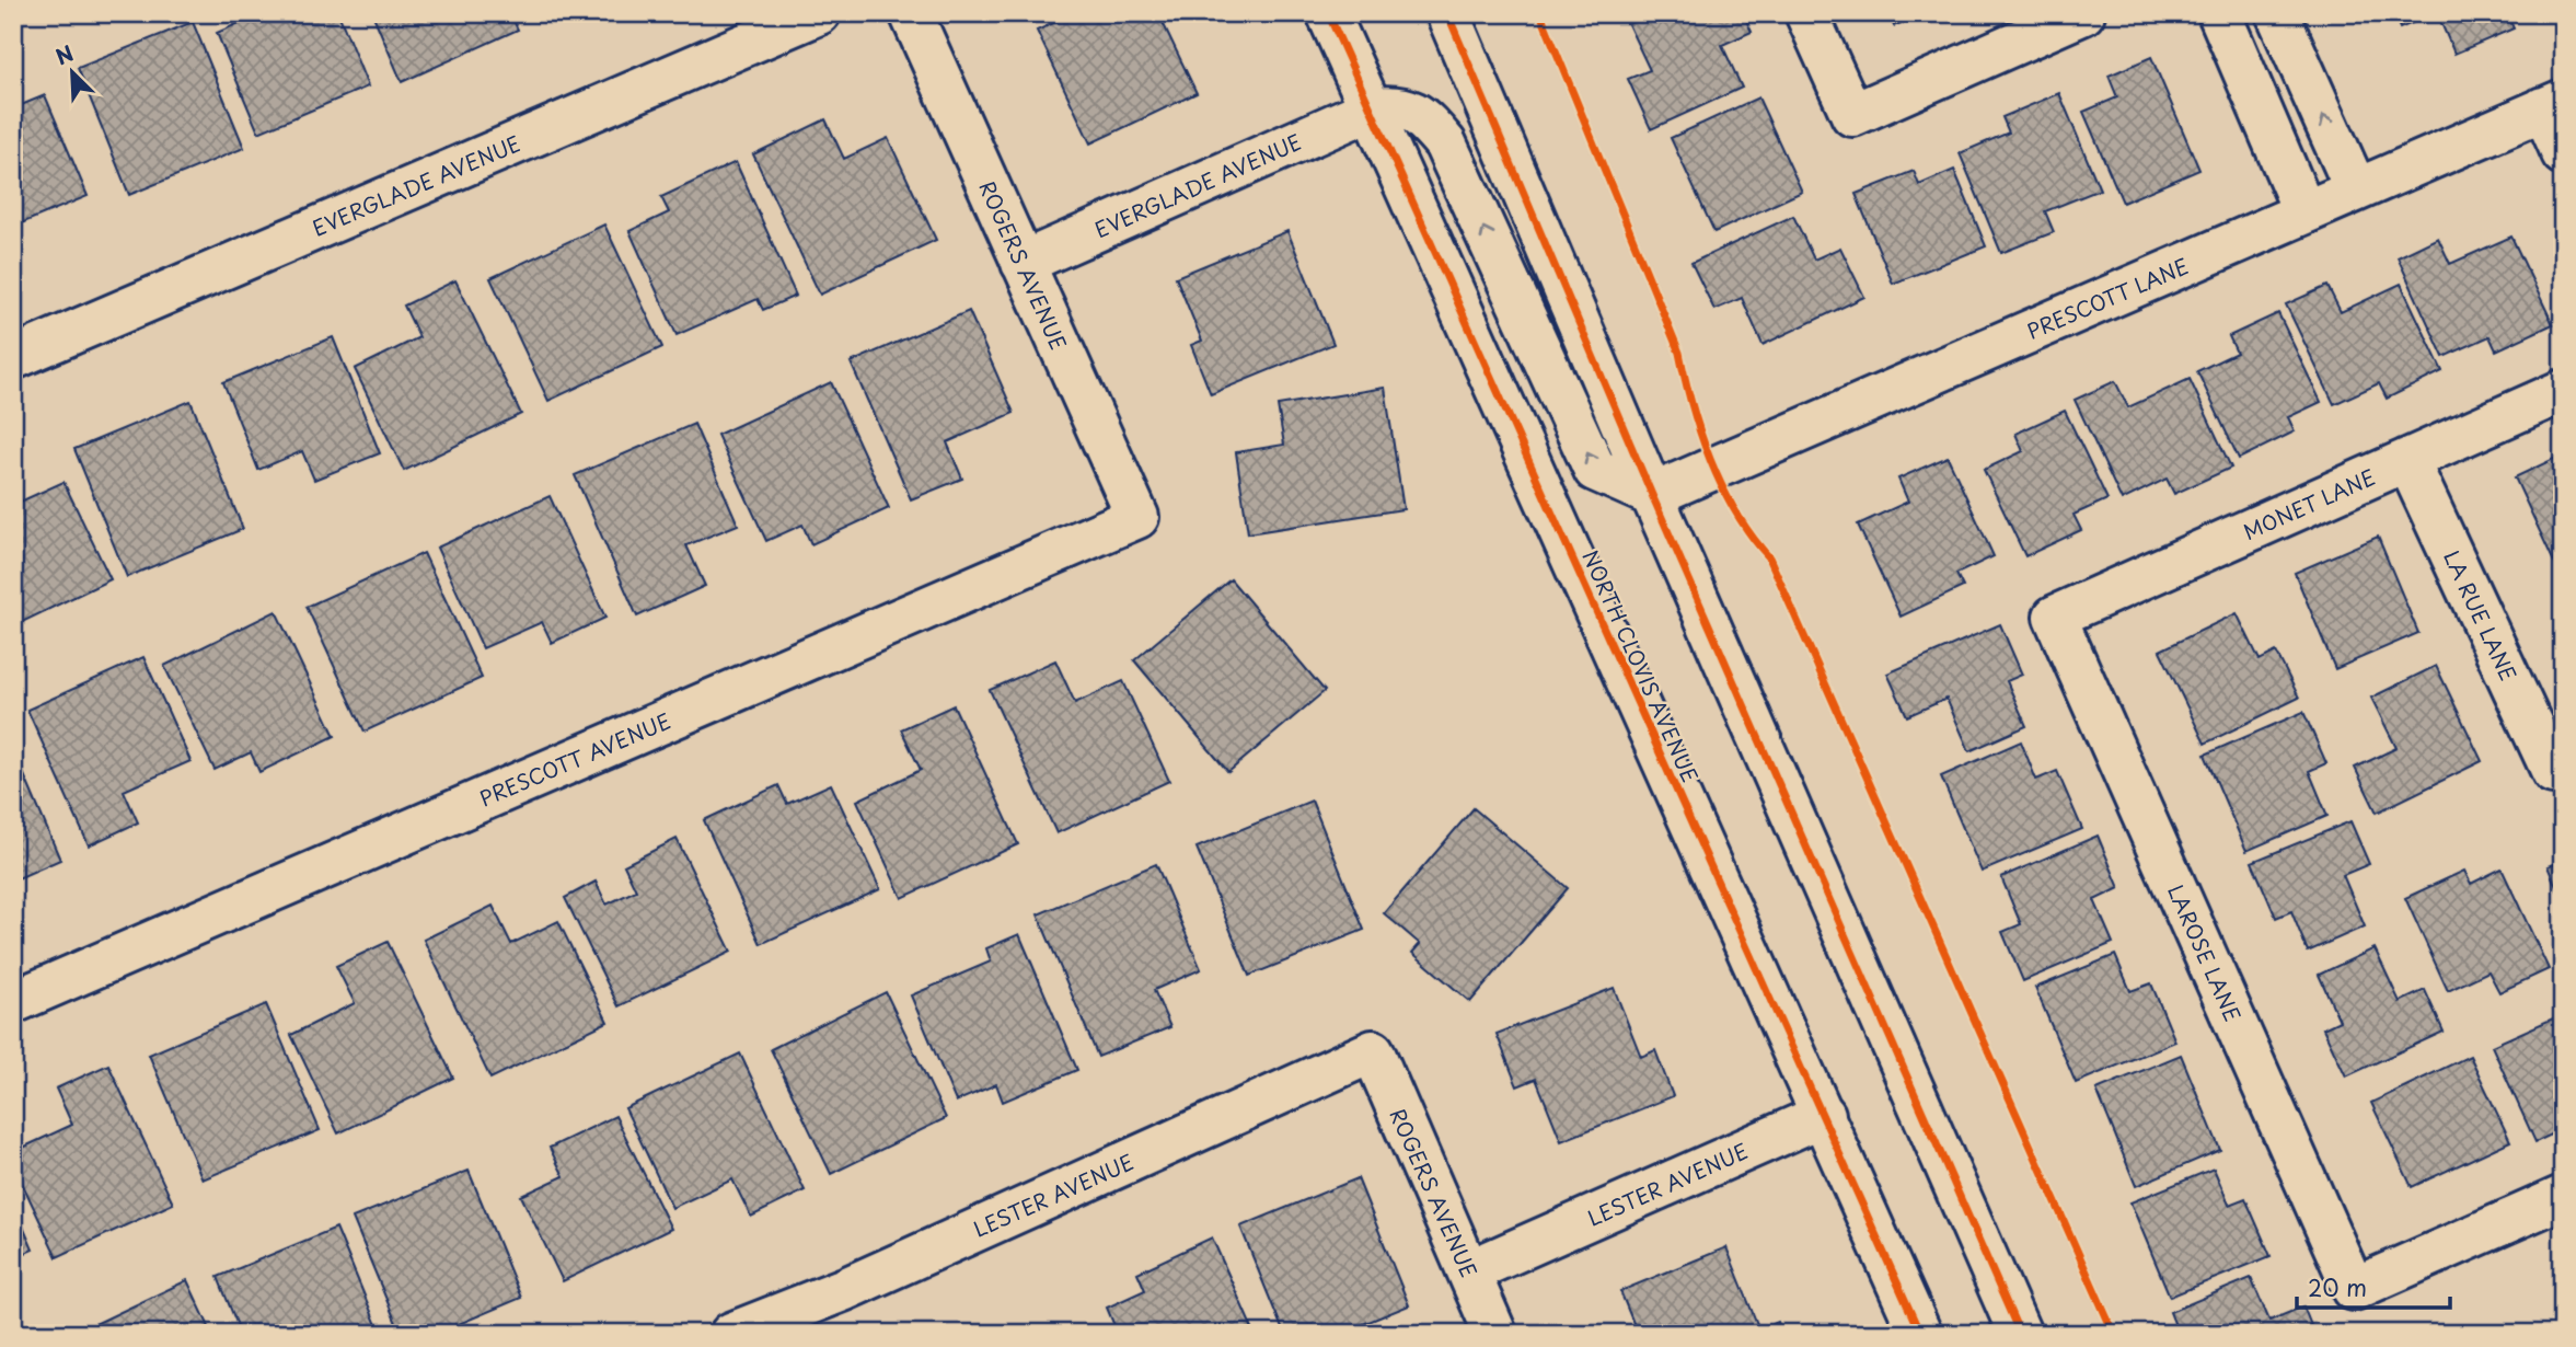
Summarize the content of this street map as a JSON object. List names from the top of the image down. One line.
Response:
{"streets":{"street":["EVERGLADE AVENUE","ROGERS AVENUE","PRESCOTT LANE","MONET LANE","LA RUE LANE","NORTH CLOVIS AVENUE","PRESCOTT AVENUE","LAROSE LANE","LESTER AVENUE"]},"crossings":[["EVERGLADE AVENUE","ROGERS AVENUE"],["EVERGLADE AVENUE","NORTH CLOVIS AVENUE"],["ROGERS AVENUE","PRESCOTT AVENUE"],["ROGERS AVENUE","LESTER AVENUE"],["MONET LANE","LA RUE LANE"],["MONET LANE","LAROSE LANE"],["NORTH CLOVIS AVENUE","LESTER AVENUE"]],"scale_bar":"20 m","north":"top left"}
